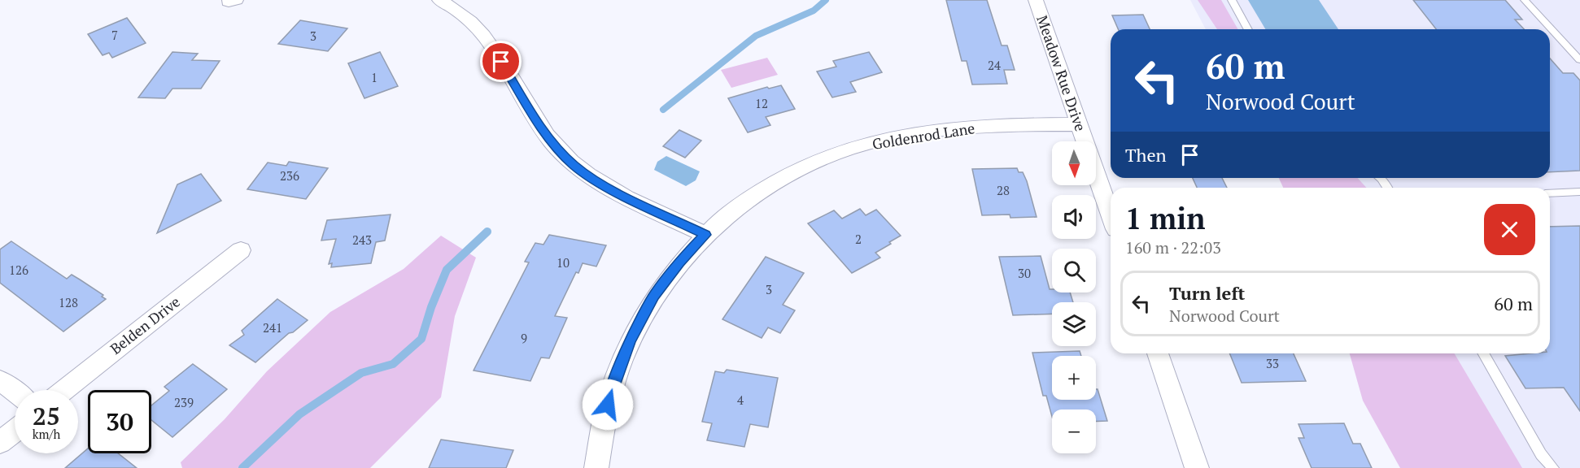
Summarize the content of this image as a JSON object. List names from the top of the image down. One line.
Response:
{"streets":{"street":["Meadow Rue Drive","Goldenrod Lane","Belden Drive"]},"crossings":[["Meadow Rue Drive","Goldenrod Lane"]],"house_numbers":["7","3","24","1","12","236","28","2","243","10","126","30","3","128","241","9","33","4","239"],"north":"bottom","page":{"turn":["60 m","Norwood Court"],"then":"Then","map_buttons":["+","−"],"heading":["1 min","160 m · 22:03"],"list":[{"name":"Turn left","note":"Norwood Court","value":"60 m"}],"speed":"25 km/h","limit":"30"}}
